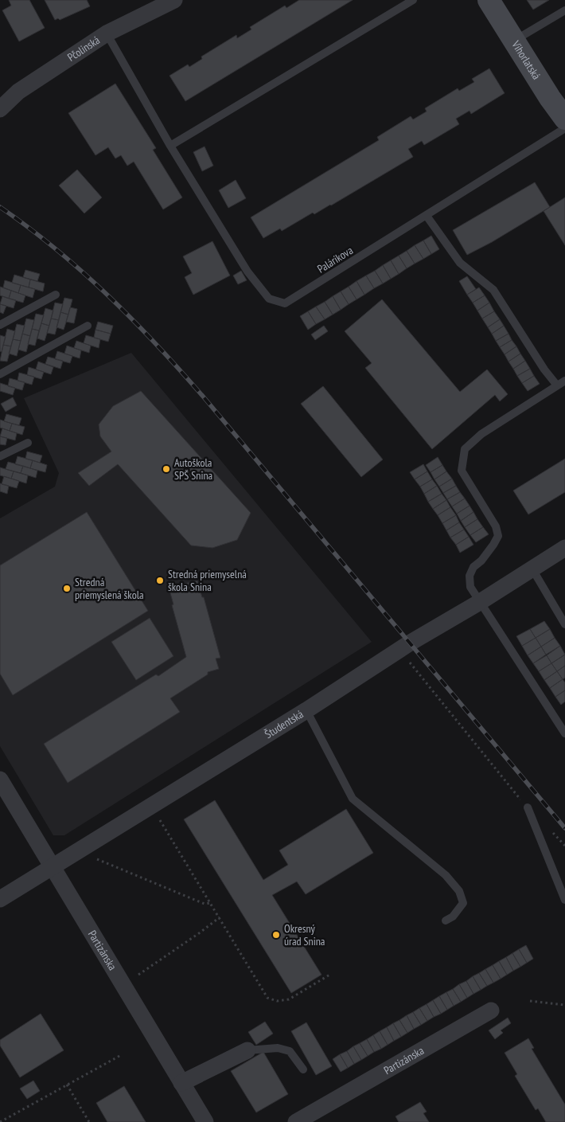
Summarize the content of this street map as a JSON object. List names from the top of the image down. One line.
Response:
{"streets":{"main road":["Vihorlatská"],"street":["Pčolinská","Študentská","Partizánska"],"lane":["Palárikova"]},"crossings":[["Pčolinská","Palárikova"],["Študentská","Partizánska"]],"places":["Autoškola SPŠ Snina","Stredná priemyselná škola Snina","Stredná priemyslená škola","Okresný úrad Snina"]}
